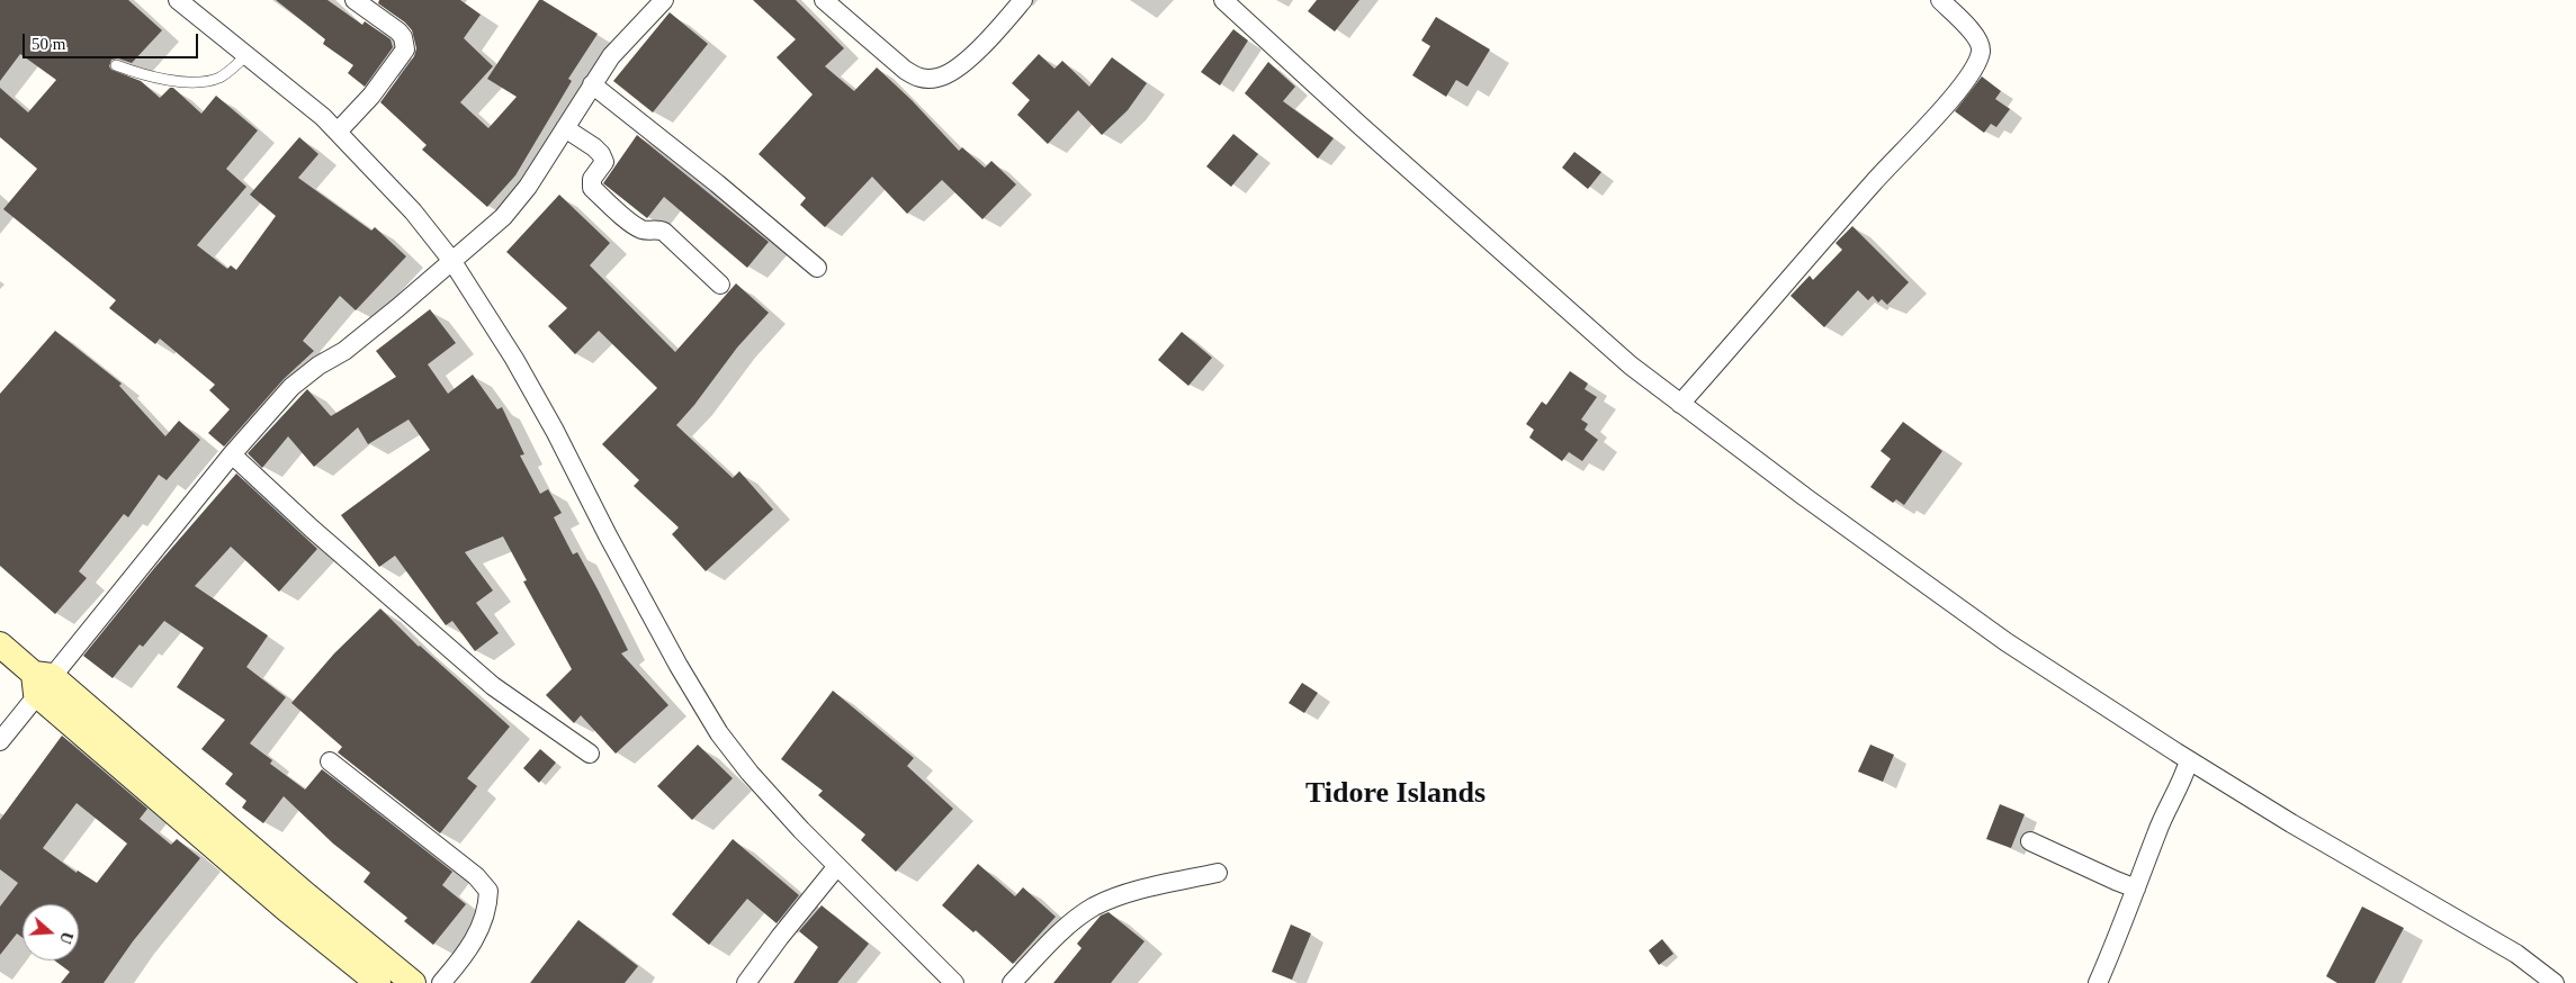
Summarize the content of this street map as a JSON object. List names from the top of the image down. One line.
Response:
{"districts":["Tidore Islands"],"scale_bar":"50 m","north":"right"}
